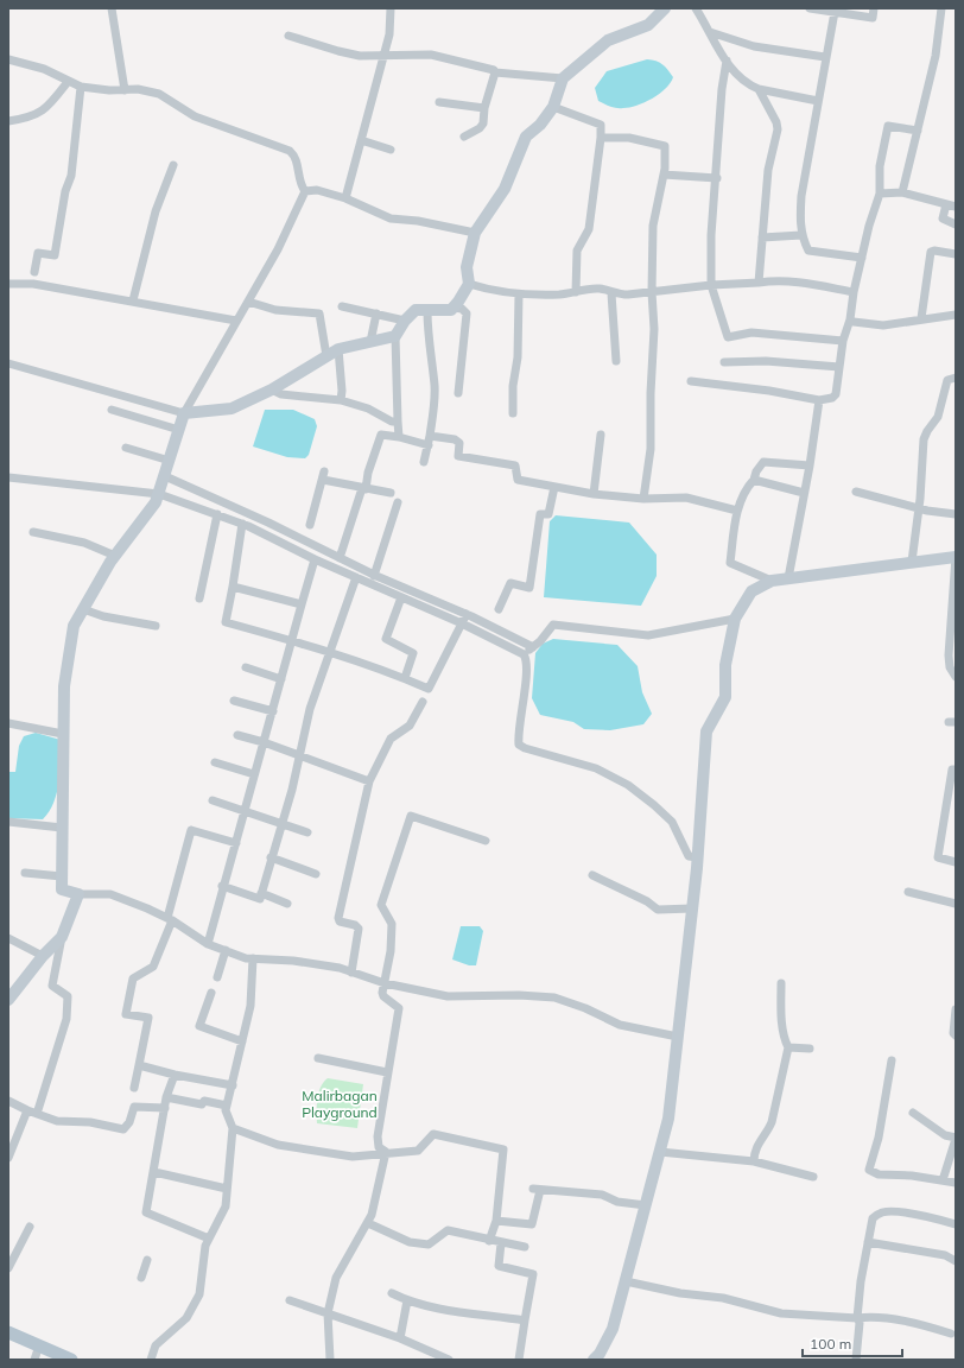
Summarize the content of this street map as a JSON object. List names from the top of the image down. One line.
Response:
{"parks":["Malirbagan Playground"],"scale_bar":"100 m"}
